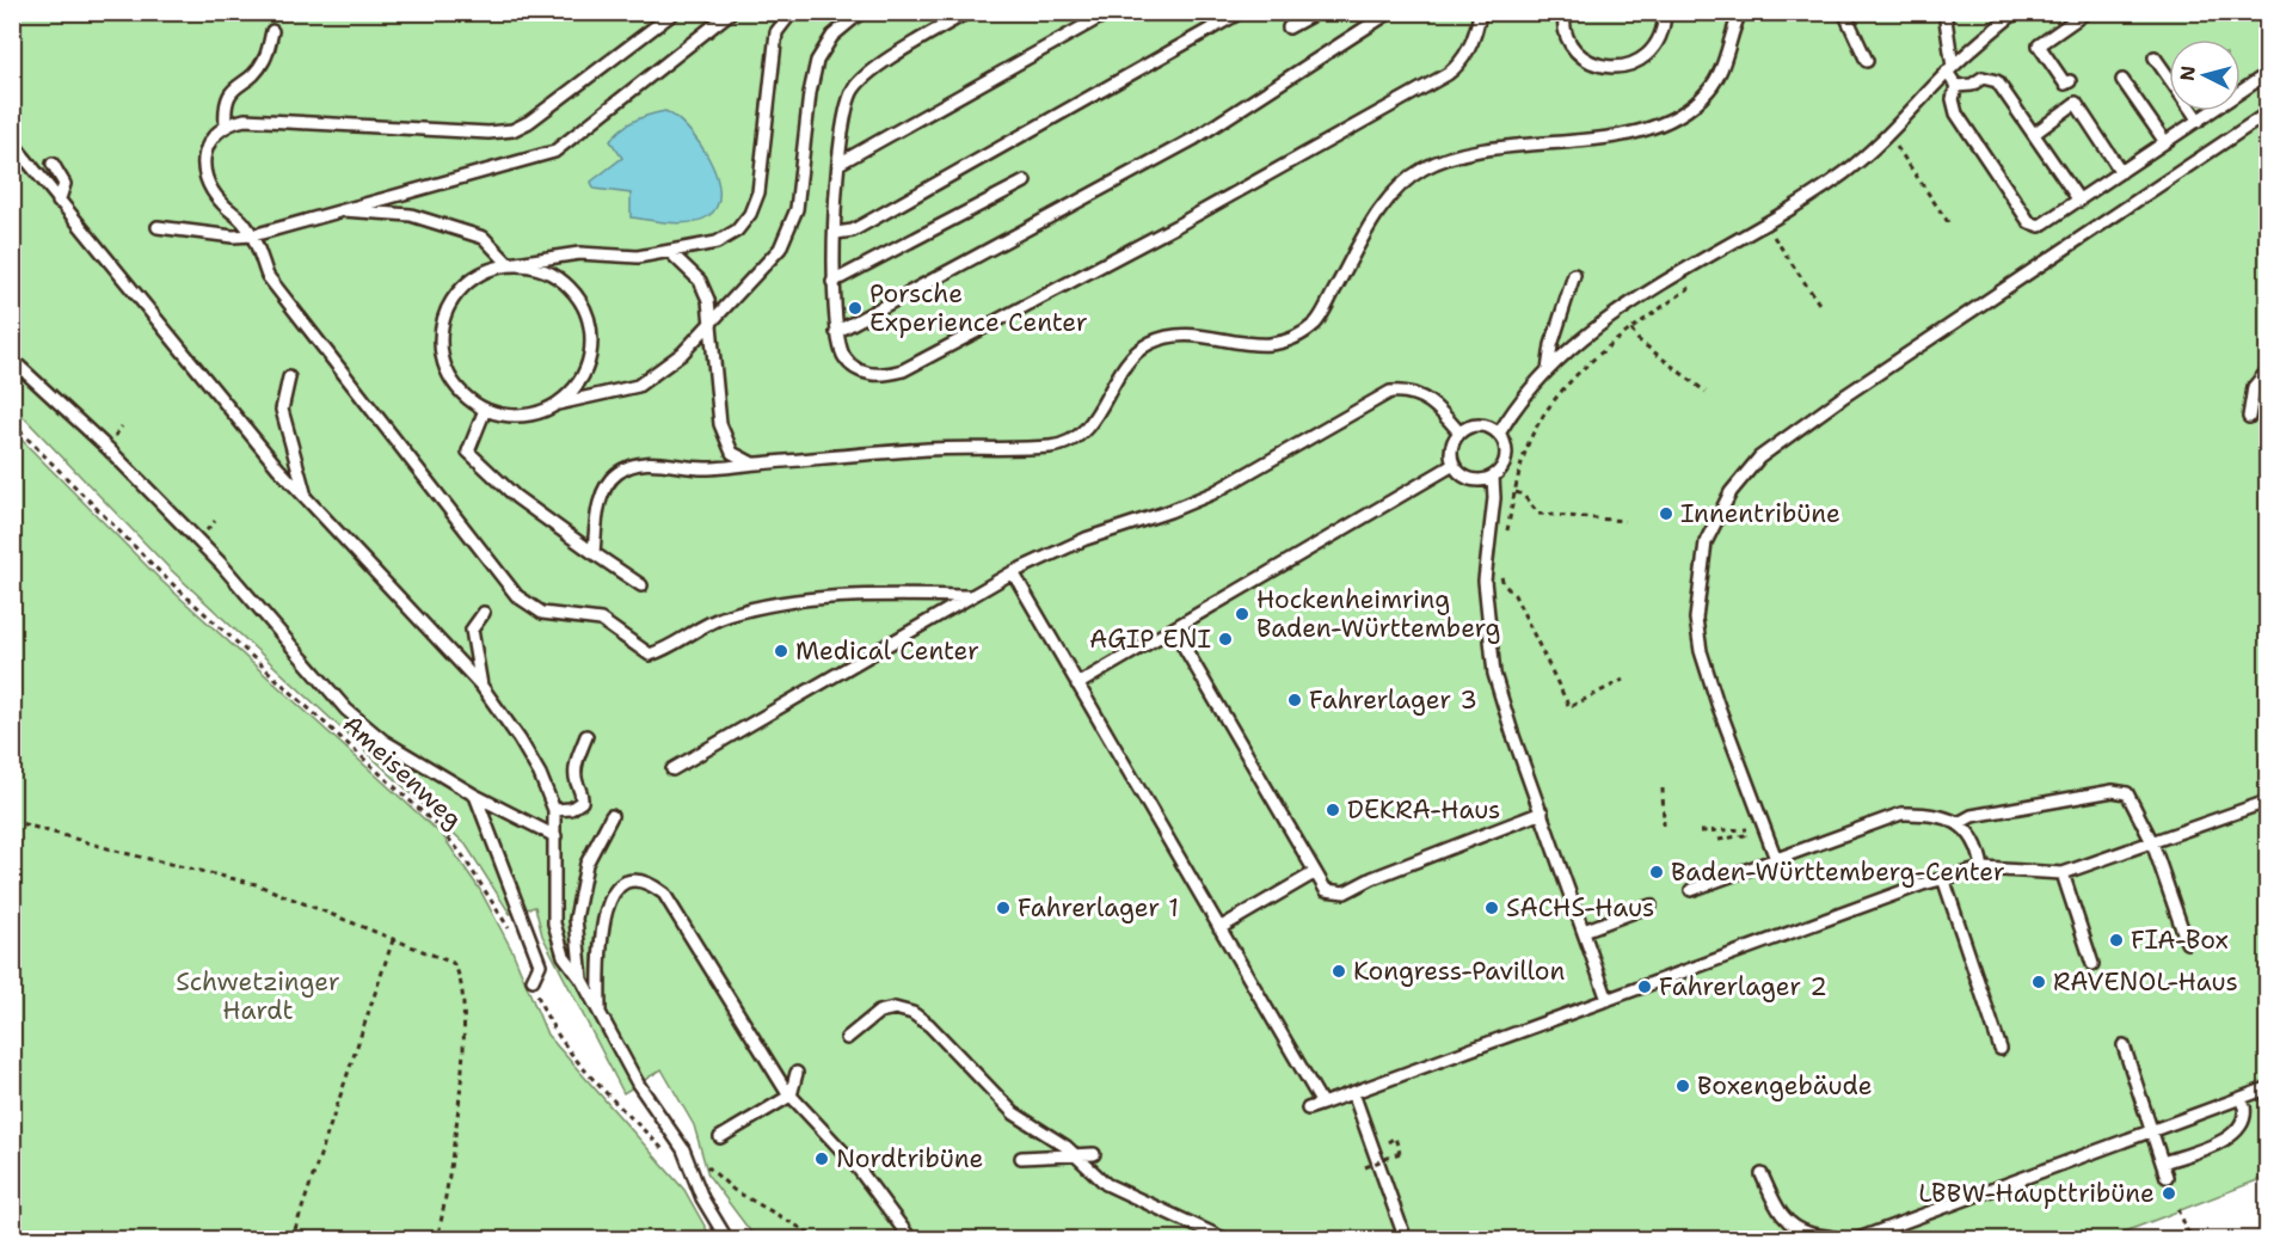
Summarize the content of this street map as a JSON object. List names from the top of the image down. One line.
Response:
{"streets":{"path":["Ameisenweg"]},"parks":["Schwetzinger Hardt"],"places":["Porsche Experience Center","Innentribüne","Hockenheimring Baden-Württemberg","AGIP ENI","Medical Center","Fahrerlager 3","DEKRA-Haus","Baden-Württemberg-Center","Fahrerlager 1","SACHS-Haus","FIA-Box","Kongress-Pavillon","RAVENOL-Haus","Fahrerlager 2","Boxengebäude","Nordtribüne","LBBW-Haupttribüne"],"north":"left"}
